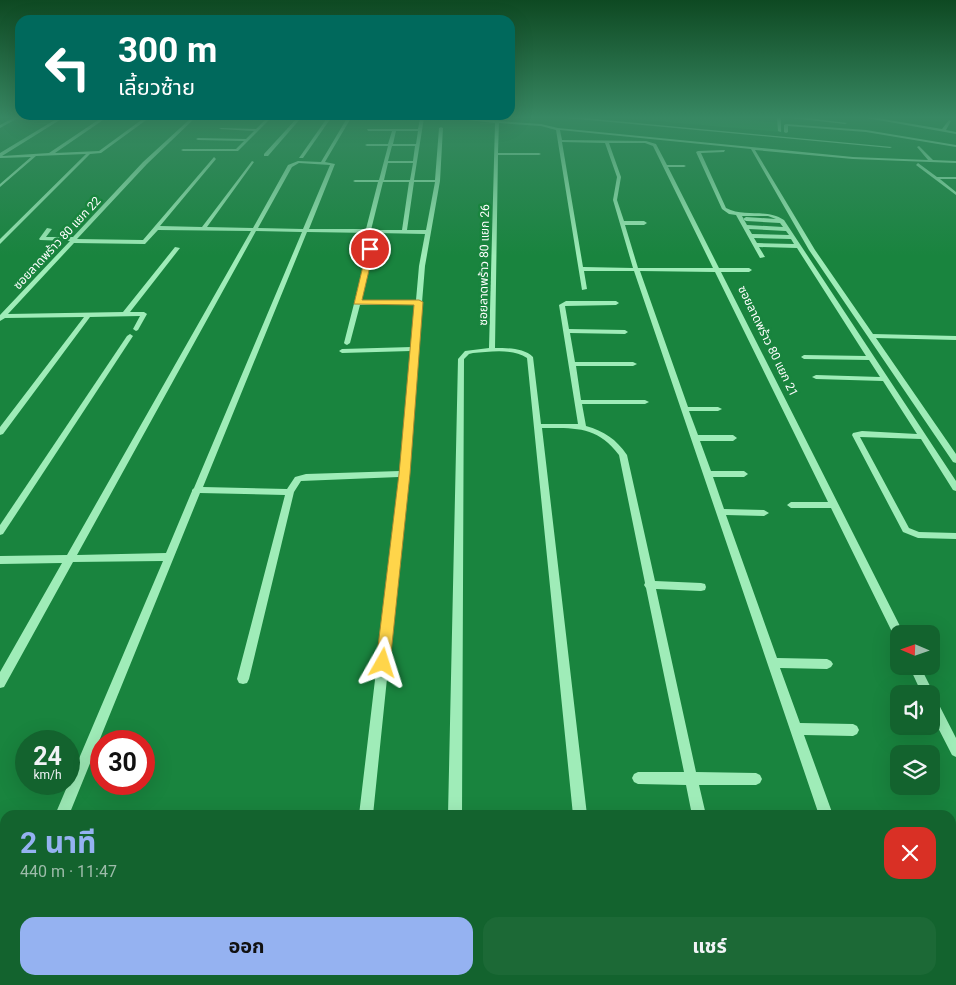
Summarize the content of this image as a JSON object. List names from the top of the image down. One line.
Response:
{"streets":{"street":["ซอยลาดพร้าว 80 แยก 22","ซอยลาดพร้าว 80 แยก 26","ซอยลาดพร้าว 80 แยก 21"]},"north":"left","page":{"turn":["300 m","เลี้ยวซ้าย"],"speed":"24 km/h","limit":"30","heading":["2 นาที","440 m · 11:47"],"buttons":["ออก","แชร์"]}}
